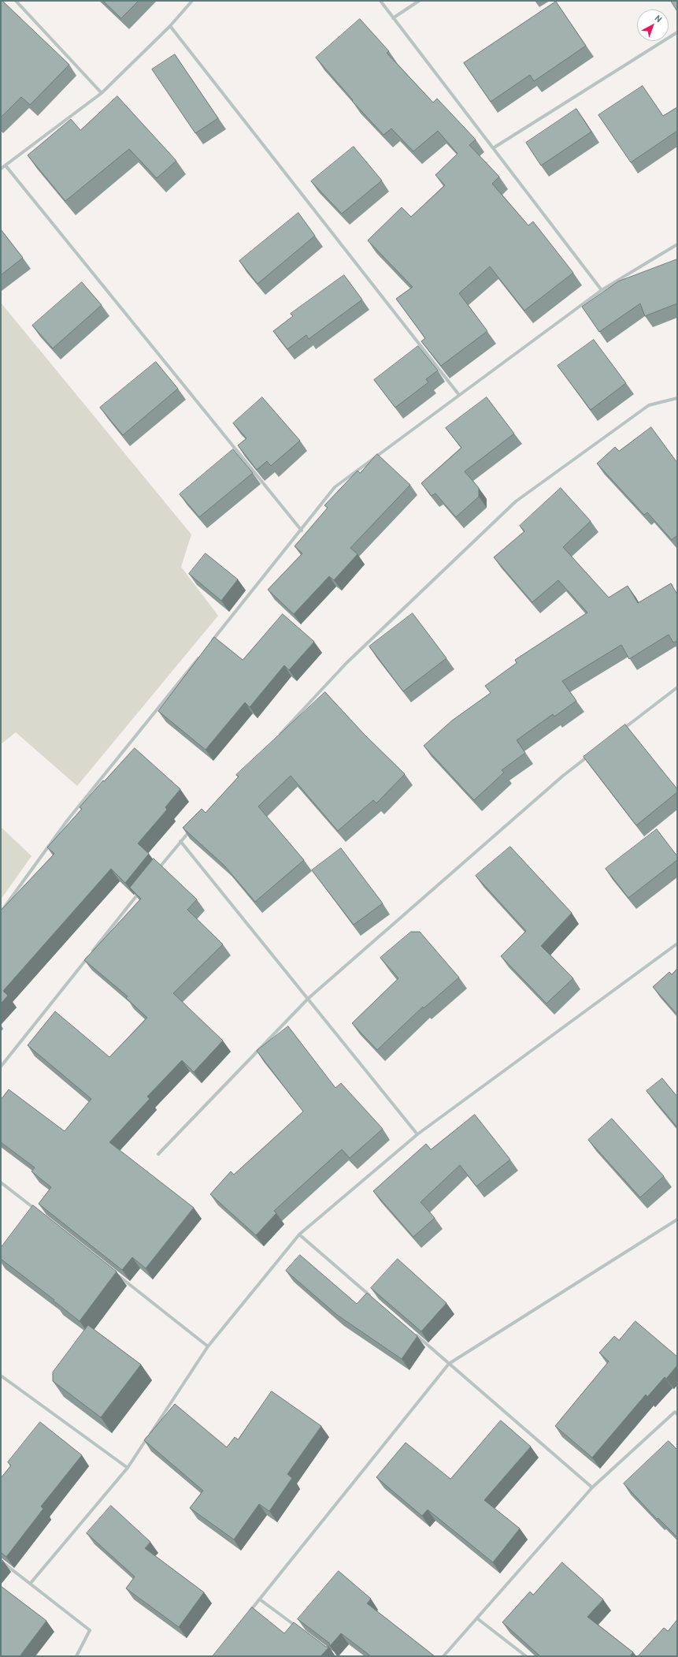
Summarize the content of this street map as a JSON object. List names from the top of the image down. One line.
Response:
{"north":"top right"}
